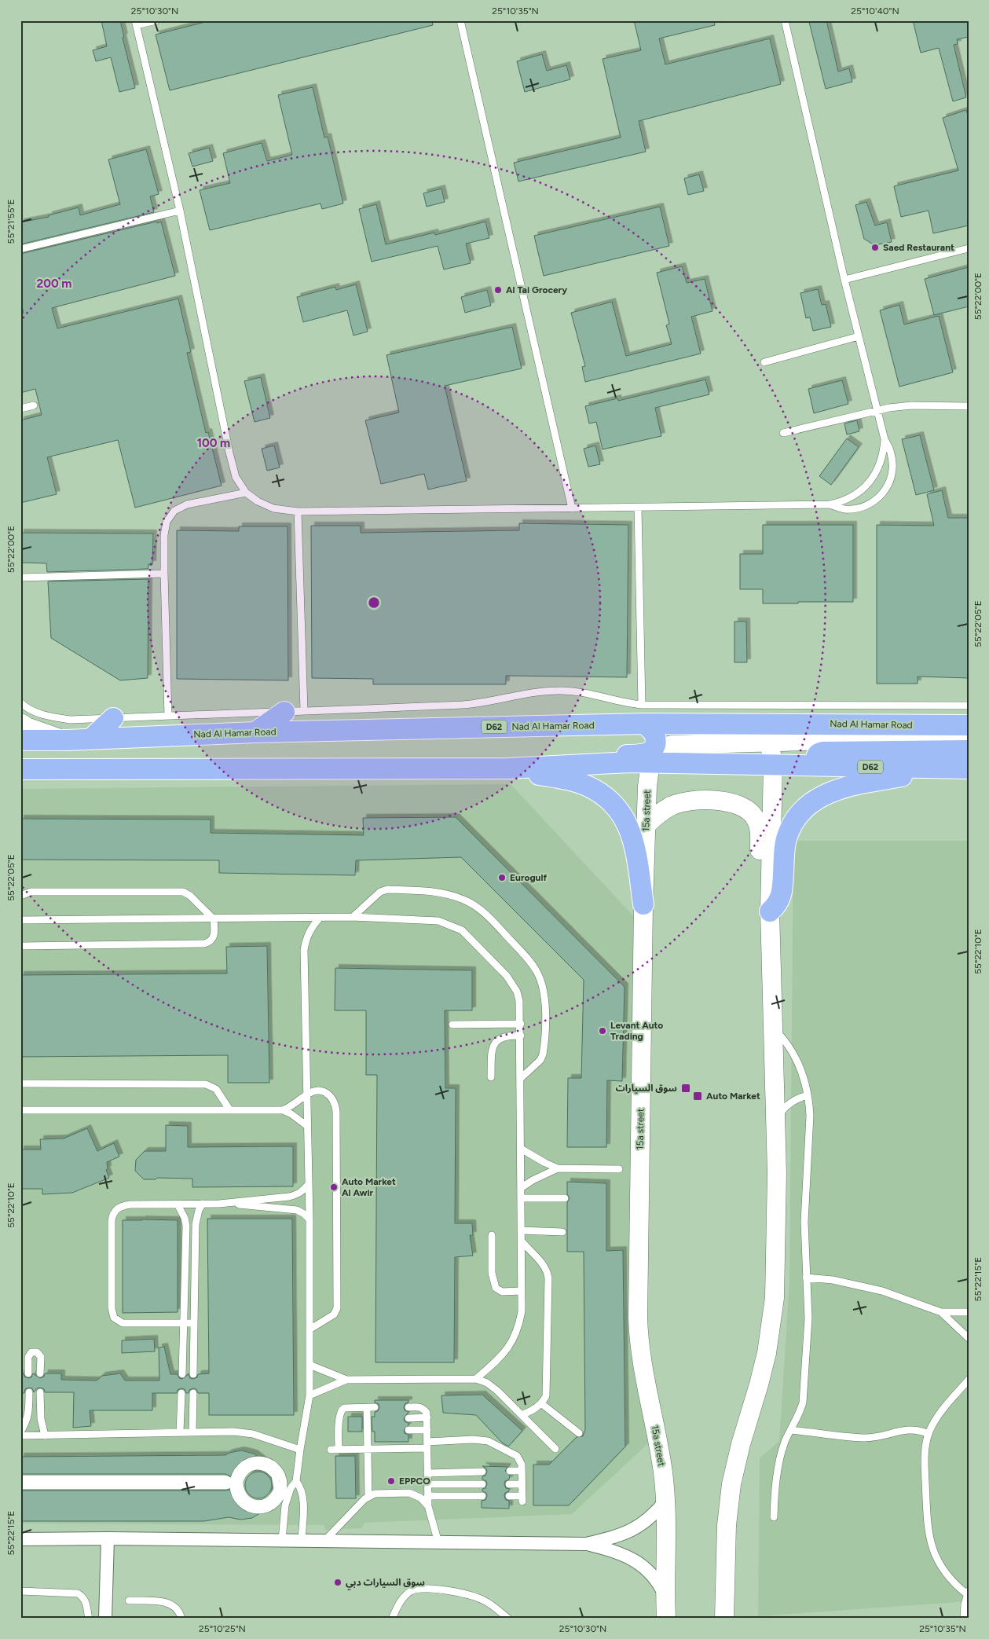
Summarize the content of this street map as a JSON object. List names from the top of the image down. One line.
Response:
{"streets":{"main road":["Nad Al Hamar Road","D62","15a street"]},"crossings":[["D62","15a street"]],"places":{"other":["Saed Restaurant","Al Tai Grocery","Eurogulf","Levant Auto Trading","Auto Market Al Awir","EPPCO","سوق السيارات دبي"],"transit":["سوق السيارات","Auto Market"]},"coordinates":["25°10'30\"N","25°10'35\"N","25°10'40\"N","55°21'55\"E","55°22'00\"E","55°22'05\"E","55°22'10\"E","55°22'15\"E","25°10'25\"N"],"rings":["200 m","100 m"]}
